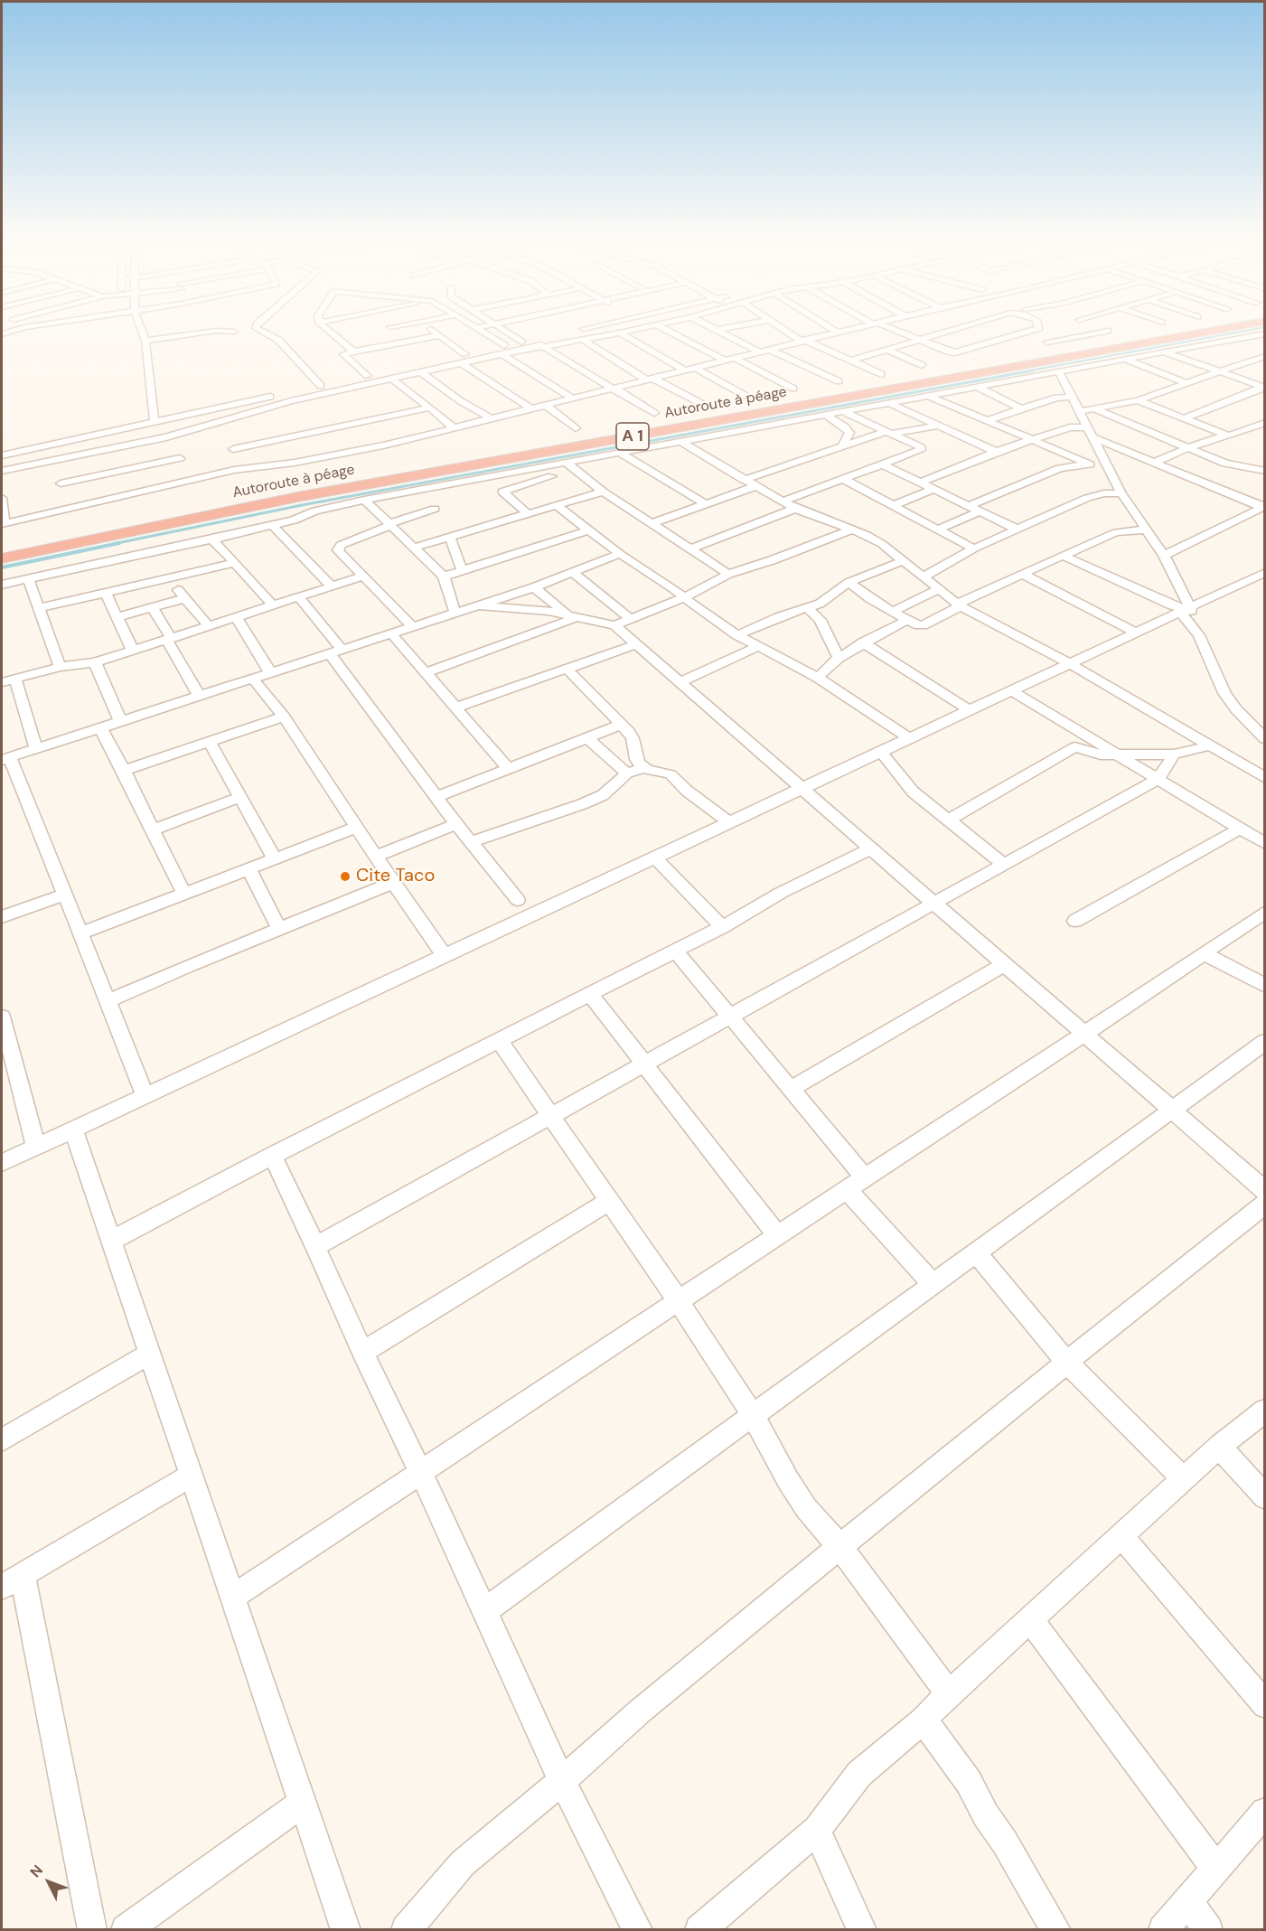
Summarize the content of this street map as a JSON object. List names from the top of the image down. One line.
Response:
{"streets":{"highway":["Autoroute à péage","A 1"]},"places":["Cite Taco"],"north":"top left"}
